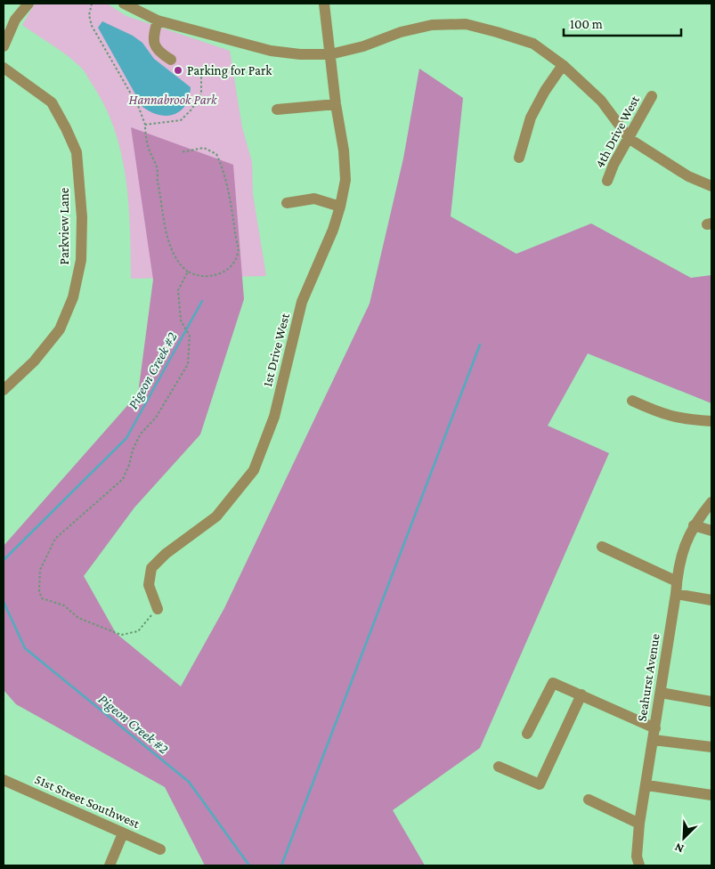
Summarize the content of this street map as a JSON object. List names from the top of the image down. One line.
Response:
{"streets":{"street":["4th Drive West","Parkview Lane","1st Drive West","Seahurst Avenue","51st Street Southwest"]},"water":["Pigeon Creek #2"],"parks":["Hannabrook Park"],"places":["Parking for Park"],"scale_bar":"100 m","north":"bottom left"}
